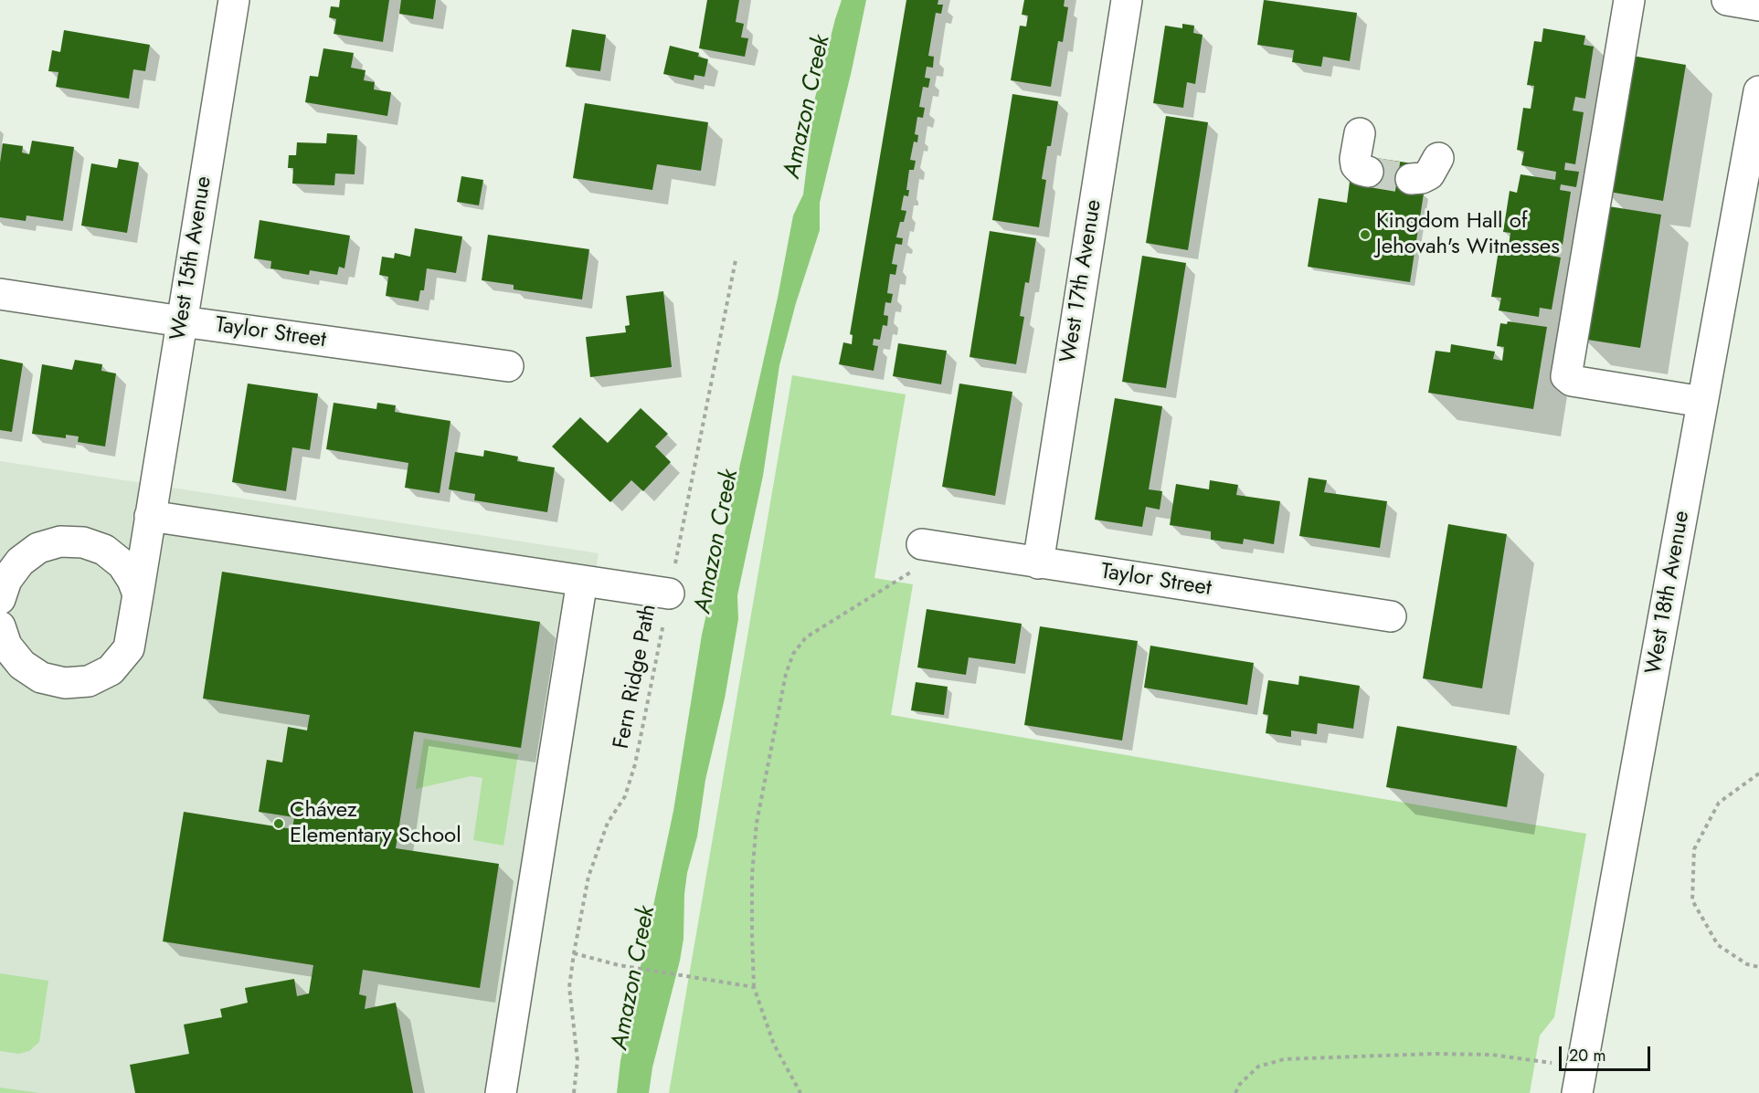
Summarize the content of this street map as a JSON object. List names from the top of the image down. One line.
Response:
{"streets":{"street":["West 15th Avenue","West 17th Avenue","Taylor Street","West 18th Avenue"],"path":["Fern Ridge Path"]},"crossings":[["West 15th Avenue","Taylor Street"],["West 17th Avenue","Taylor Street"]],"water":["Amazon Creek"],"places":["Kingdom Hall of Jehovah's Witnesses","Chávez Elementary School"],"scale_bar":"20 m"}
